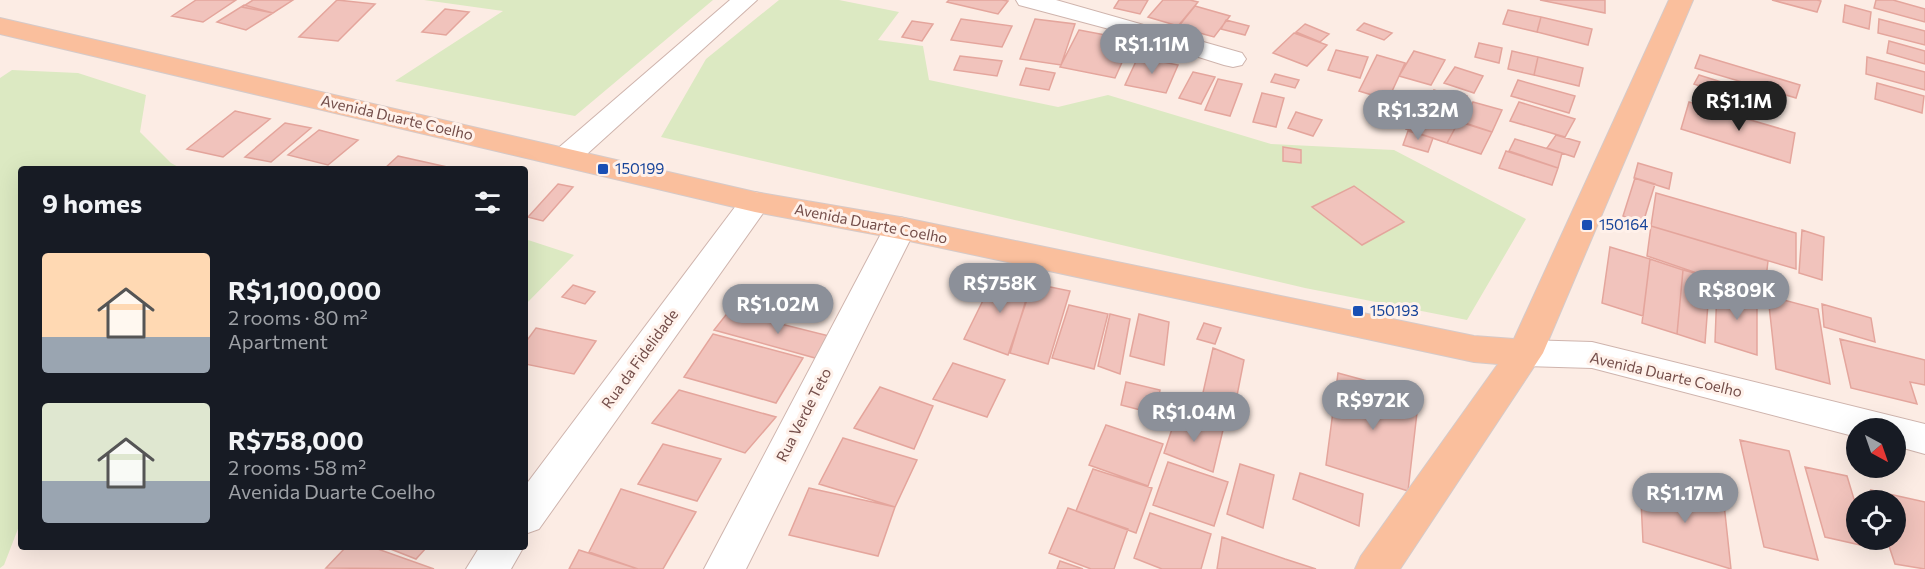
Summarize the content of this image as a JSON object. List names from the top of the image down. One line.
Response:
{"streets":{"main road":["Avenida Duarte Coelho"],"street":["Rua da Fidelidade","Rua Verde Teto"]},"crossings":[["Avenida Duarte Coelho","Rua da Fidelidade"],["Avenida Duarte Coelho","Rua Verde Teto"]],"places":{"transit":["150199","150164","150193"]},"north":"bottom right","page":{"price":["R$1.11M","R$1.1M","R$1.32M","R$758K","R$809K","R$1.02M","R$972K","R$1.04M","R$1.17M"],"heading":"9 homes","list":[{"name":"R$1,100,000","note":"2 rooms · 80 m² · Apartment"},{"name":"R$758,000","note":"2 rooms · 58 m² · Avenida Duarte Coelho"}]}}
